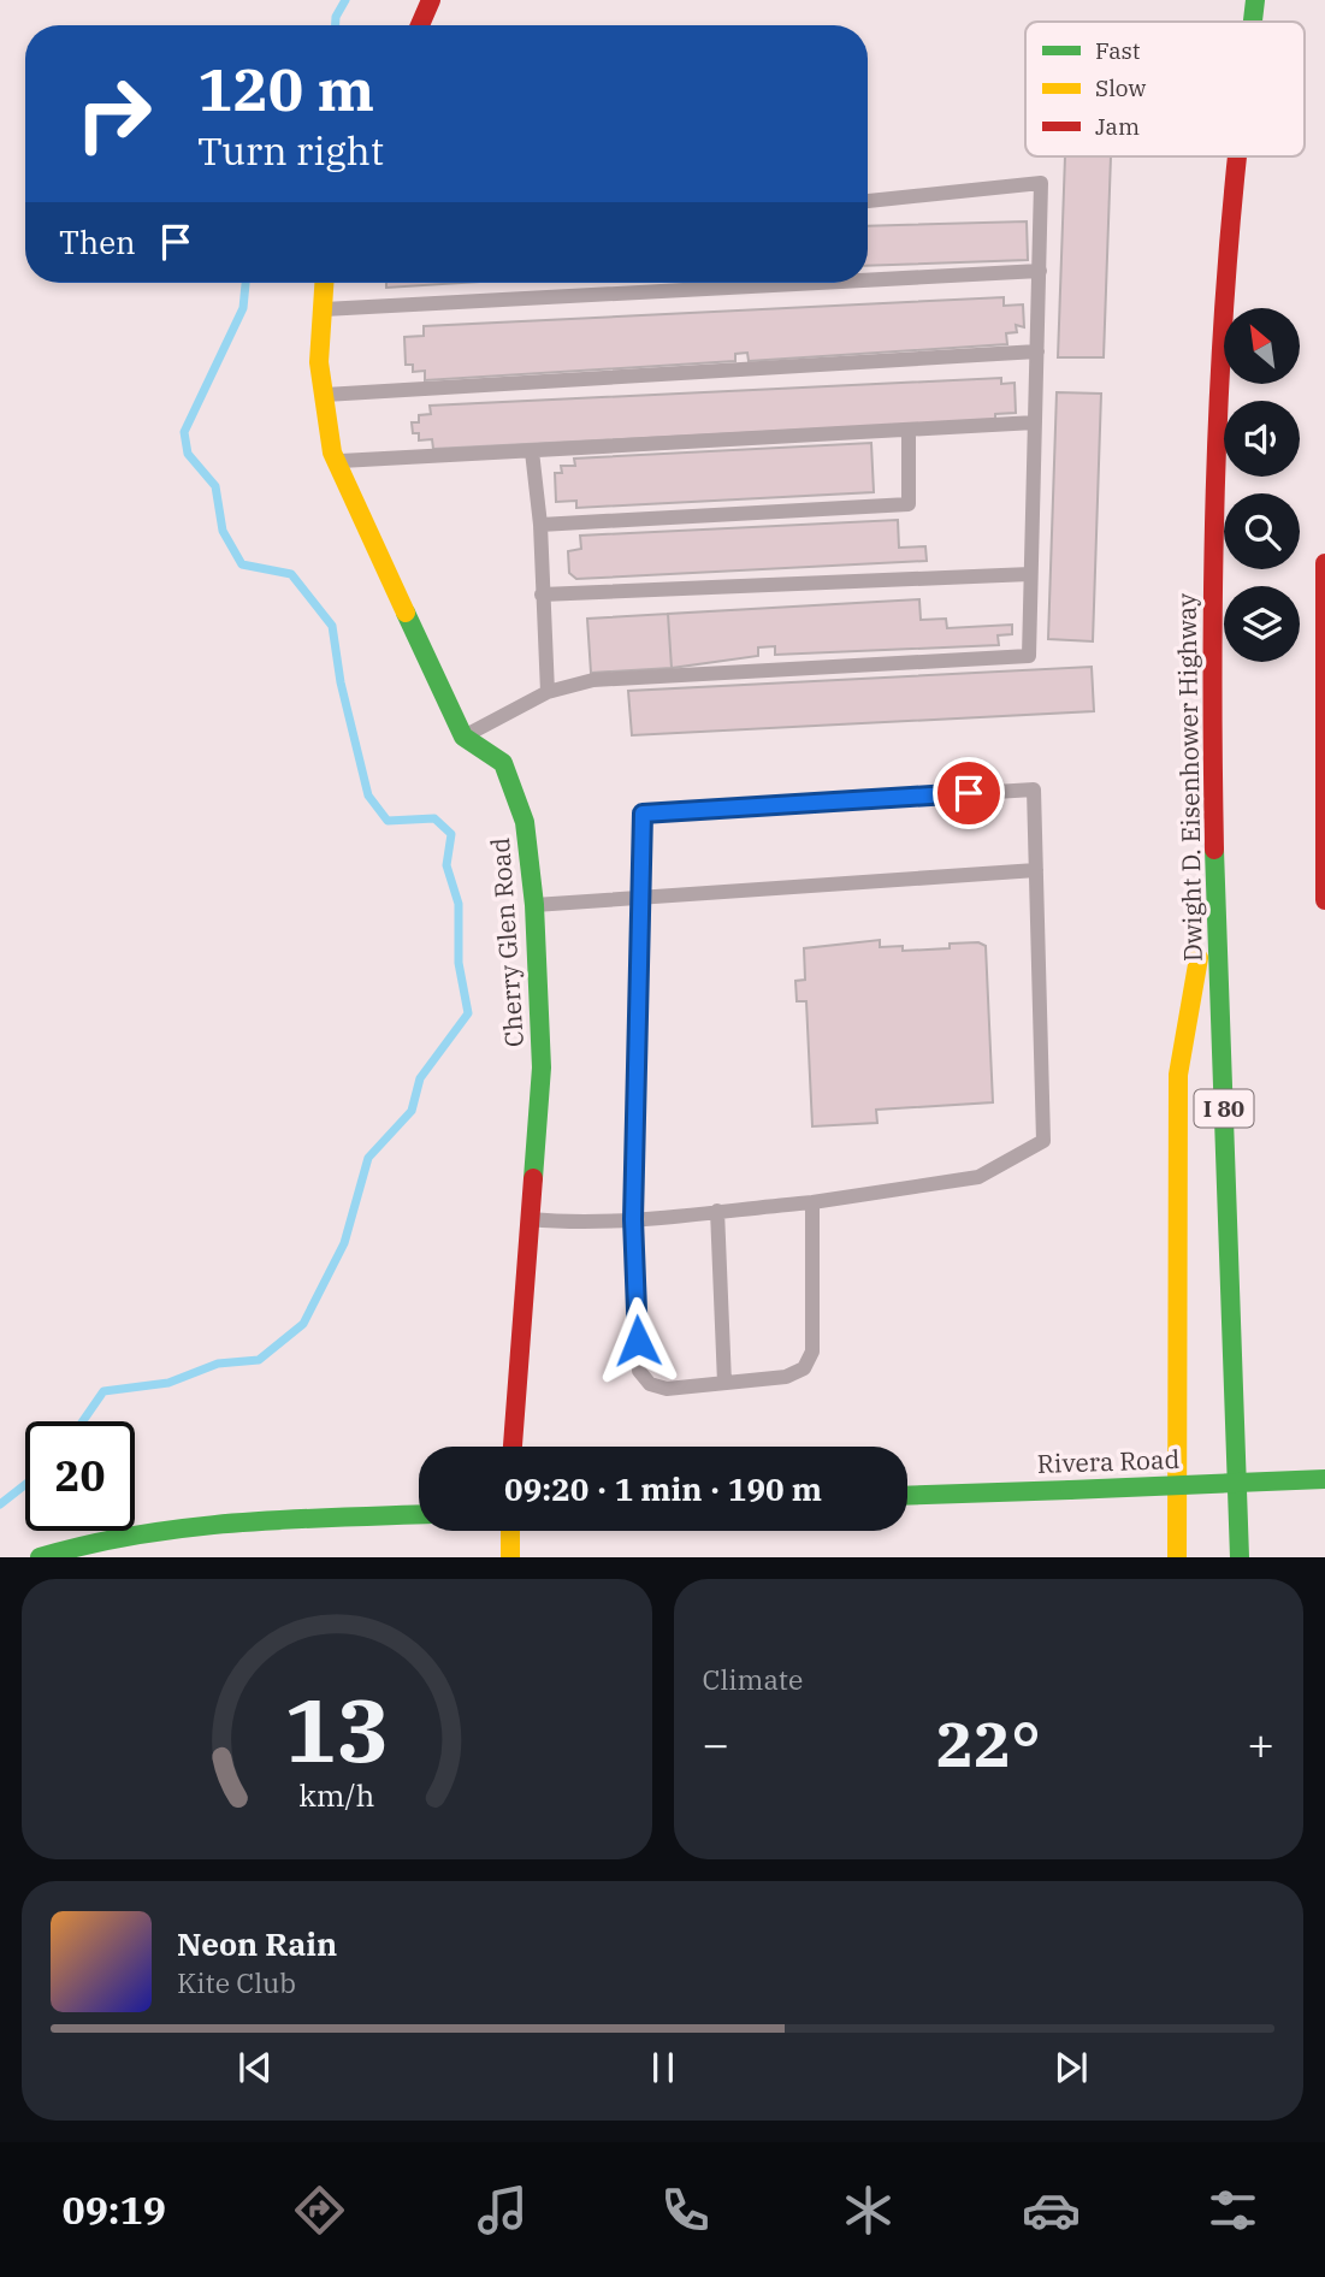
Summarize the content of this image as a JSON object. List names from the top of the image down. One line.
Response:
{"streets":{"main road":["Dwight D. Eisenhower Highway","Cherry Glen Road","I 80","Rivera Road"]},"legend":["Fast","Slow","Jam"],"north":"top left","page":{"turn":["120 m","Turn right"],"then":"Then","limit":"20","trip":"09:20 · 1 min · 190 m","tile":"Climate","heat":["−","22°","+"],"song":["Neon Rain","Kite Club"],"tabs":"09:19","gauge":["13","km/h"]}}
